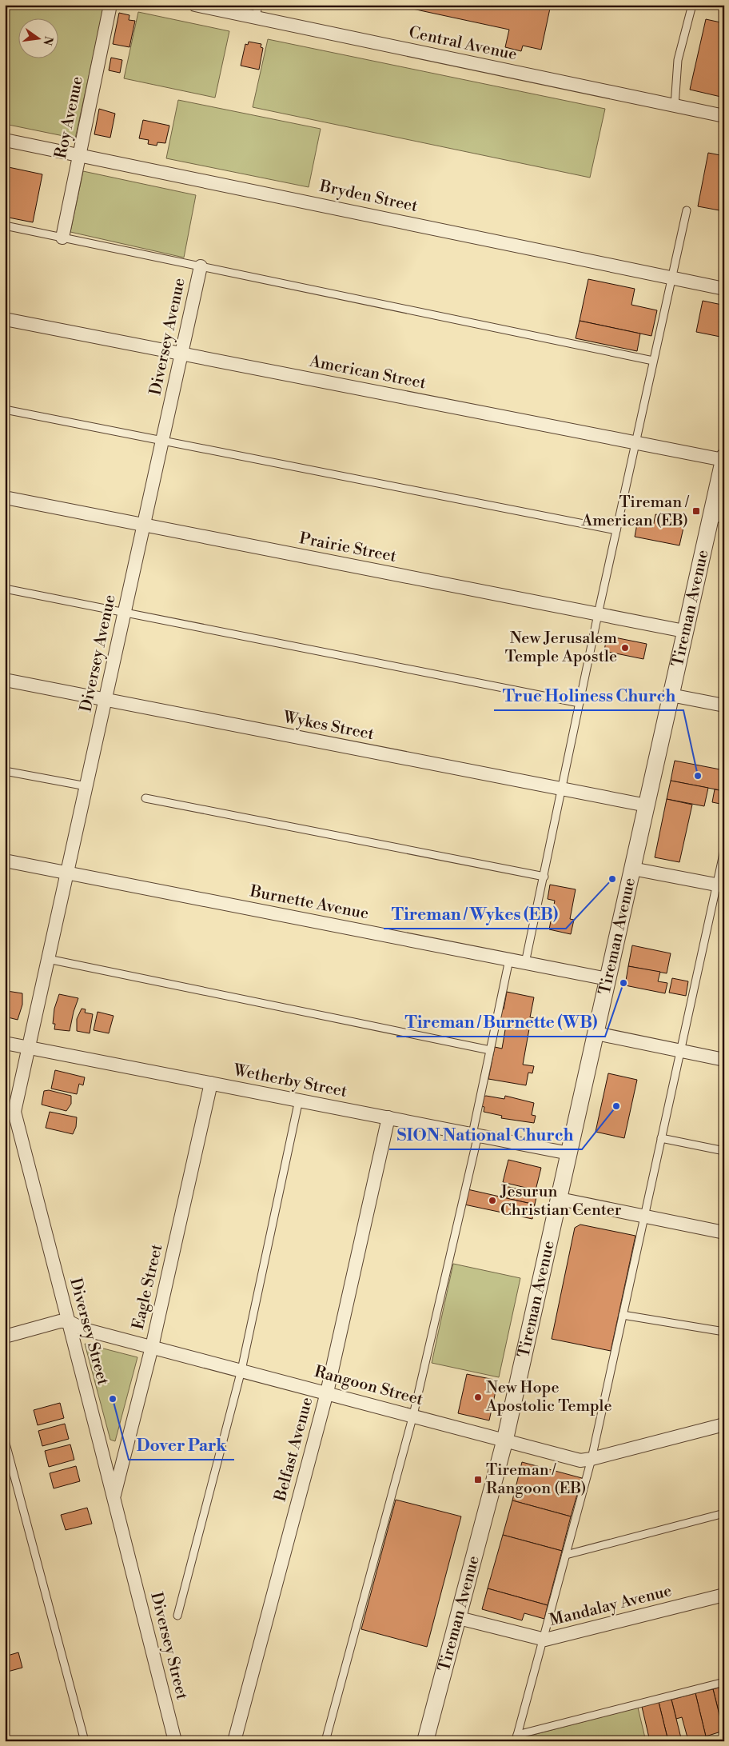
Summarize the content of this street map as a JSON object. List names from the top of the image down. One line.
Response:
{"streets":{"street":["Central Avenue","Roy Avenue","Bryden Street","Diversey Avenue","American Street","Prairie Street","Tireman Avenue","Wykes Street","Burnette Avenue","Wetherby Street","Eagle Street","Diversey Street","Rangoon Street","Belfast Avenue","Mandalay Avenue"]},"crossings":[["Roy Avenue","Bryden Street"],["Diversey Avenue","American Street"],["Diversey Avenue","Prairie Street"],["Diversey Avenue","Wykes Street"],["Diversey Avenue","Burnette Avenue"],["Diversey Avenue","Wetherby Street"],["Diversey Avenue","Diversey Street"],["American Street","Tireman Avenue"],["Prairie Street","Tireman Avenue"],["Tireman Avenue","Wykes Street"],["Tireman Avenue","Burnette Avenue"],["Tireman Avenue","Wetherby Street"],["Tireman Avenue","Rangoon Street"],["Tireman Avenue","Mandalay Avenue"],["Wetherby Street","Eagle Street"],["Wetherby Street","Diversey Street"],["Wetherby Street","Belfast Avenue"],["Eagle Street","Diversey Street"],["Eagle Street","Rangoon Street"],["Diversey Street","Rangoon Street"],["Rangoon Street","Belfast Avenue"]],"places":{"transit":["Tireman / American (EB)","Tireman / Rangoon (EB)"],"other":["New Jerusalem Temple Apostle","True Holiness Church","Tireman / Wykes (EB)","Tireman / Burnette (WB)","SION National Church","Jesurun Christian Center","New Hope Apostolic Temple","Dover Park"]},"north":"right"}
